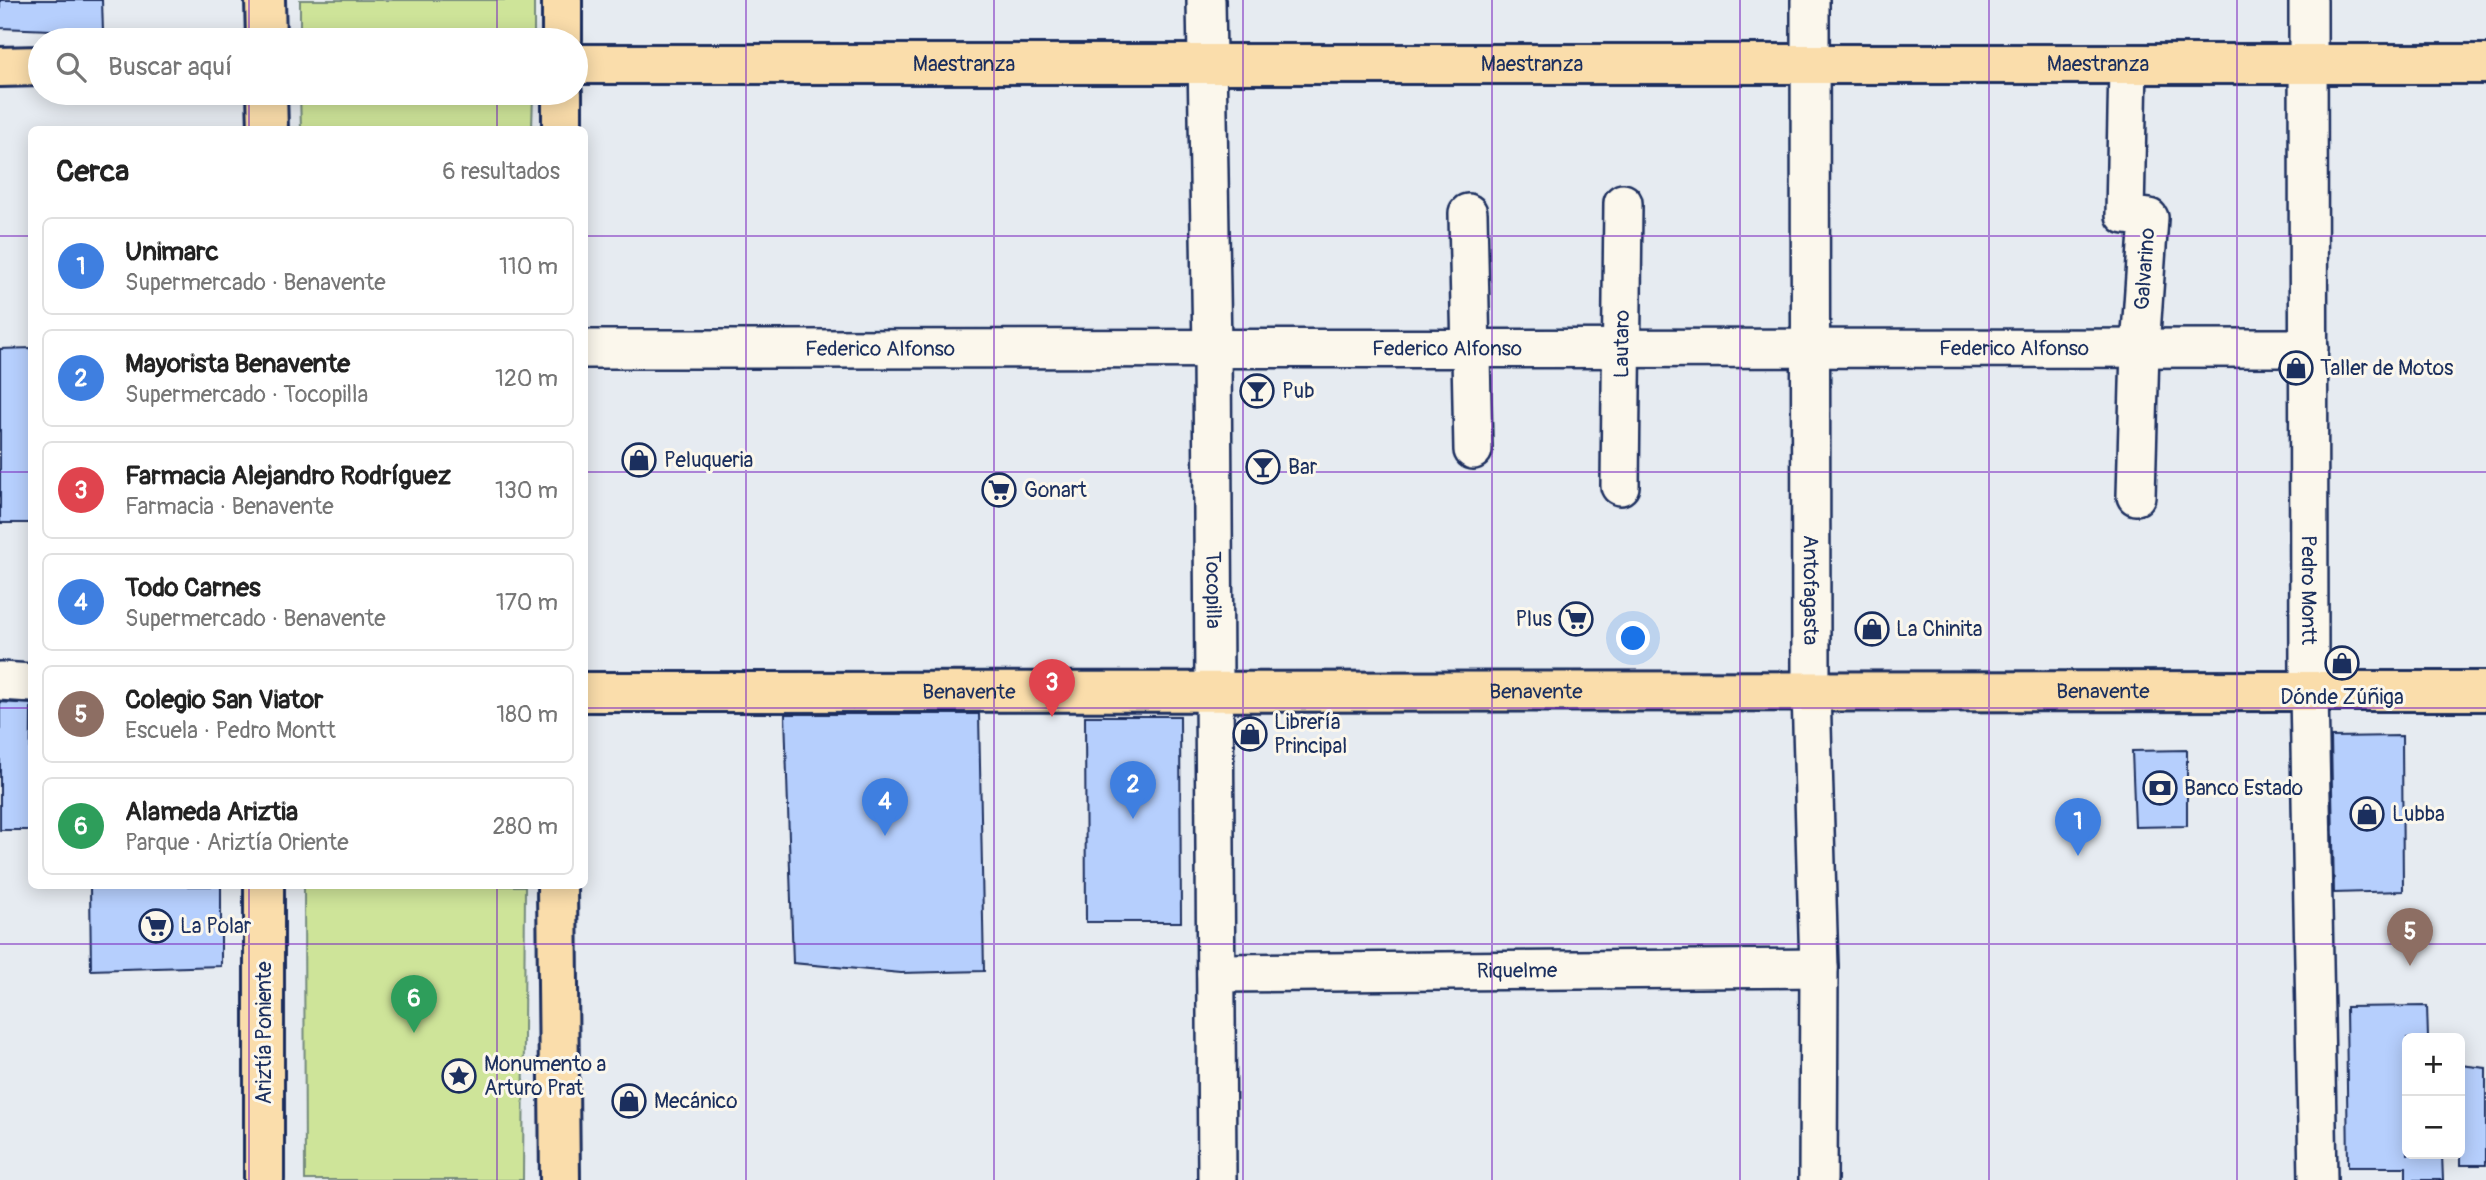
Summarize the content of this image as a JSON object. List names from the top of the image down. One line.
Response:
{"streets":{"main road":["Maestranza","Benavente","Ariztía Poniente"],"street":["Galvarino","Lautaro","Federico Alfonso","Tocopilla","Antofagasta","Pedro Montt","Riquelme"]},"crossings":[["Maestranza","Galvarino"],["Maestranza","Tocopilla"],["Maestranza","Antofagasta"],["Maestranza","Pedro Montt"],["Galvarino","Federico Alfonso"],["Lautaro","Federico Alfonso"],["Federico Alfonso","Tocopilla"],["Federico Alfonso","Antofagasta"],["Federico Alfonso","Pedro Montt"],["Tocopilla","Benavente"],["Tocopilla","Riquelme"],["Antofagasta","Benavente"],["Antofagasta","Riquelme"],["Pedro Montt","Benavente"]],"places":{"shop":["Taller de Motos","Peluqueria","La Chinita","Dónde Zúñiga","Librería Principal","Lubba","Mecánico"],"bar":["Pub","Bar"],"supermarket":["Gonart","Plus","La Polar"],"bank":["Banco Estado"],"place":["Monumento a Arturo Prat"]},"page":{"search":"Buscar aquí","heading":["Cerca","6 resultados"],"list":[{"mark":"1","name":"Unimarc","note":"Supermercado · Benavente","value":"110 m"},{"mark":"2","name":"Mayorista Benavente","note":"Supermercado · Tocopilla","value":"120 m"},{"mark":"3","name":"Farmacia Alejandro Rodríguez","note":"Farmacia · Benavente","value":"130 m"},{"mark":"4","name":"Todo Carnes","note":"Supermercado · Benavente","value":"170 m"},{"mark":"5","name":"Colegio San Viator","note":"Escuela · Pedro Montt","value":"180 m"},{"mark":"6","name":"Alameda Ariztia","note":"Parque · Ariztía Oriente","value":"280 m"}],"pins":["3","2","4","1","5","6"],"map_buttons":["+","−"]}}
